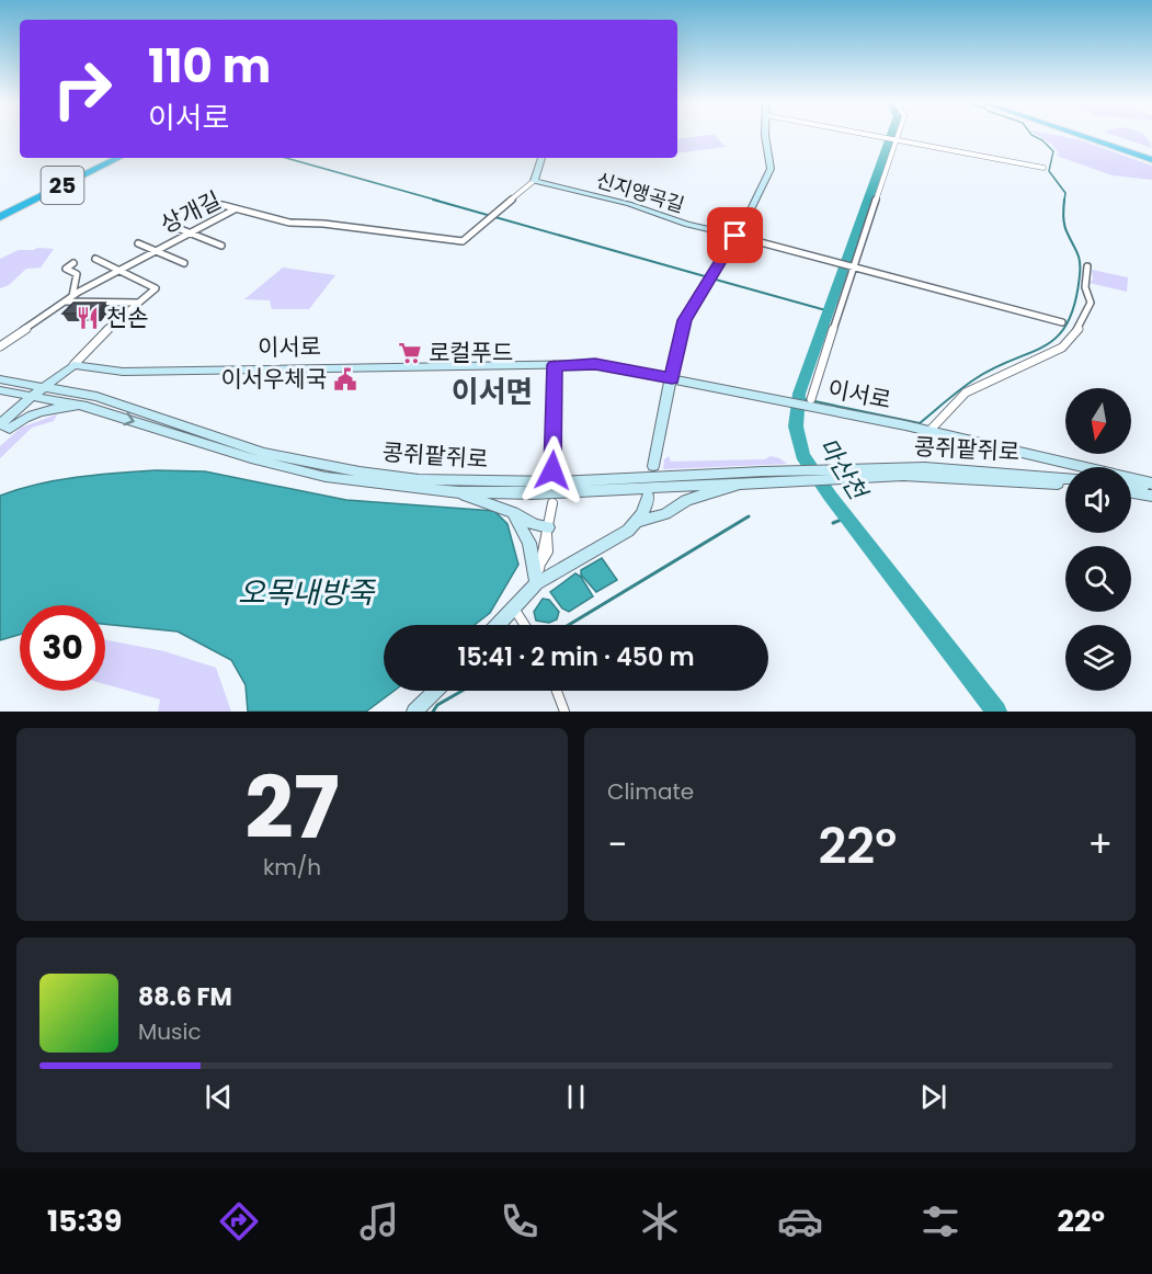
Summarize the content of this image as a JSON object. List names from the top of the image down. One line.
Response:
{"streets":{"highway":["25"],"street":["신지앵곡길","상개길","이서로","콩쥐팥쥐로"]},"crossings":[["신지앵곡길","상개길"]],"districts":["이서면"],"water":["마산천","오목내방죽"],"places":{"restaurant":["천손"],"supermarket":["로컬푸드"],"public building":["이서우체국"]},"north":"bottom","page":{"turn":["110 m","이서로"],"limit":"30","trip":"15:41 · 2 min · 450 m","tile":[["27","km/h"],"Climate"],"heat":["−","22°","+"],"song":["88.6 FM","Music"],"tabs":["15:39","22°"]}}
